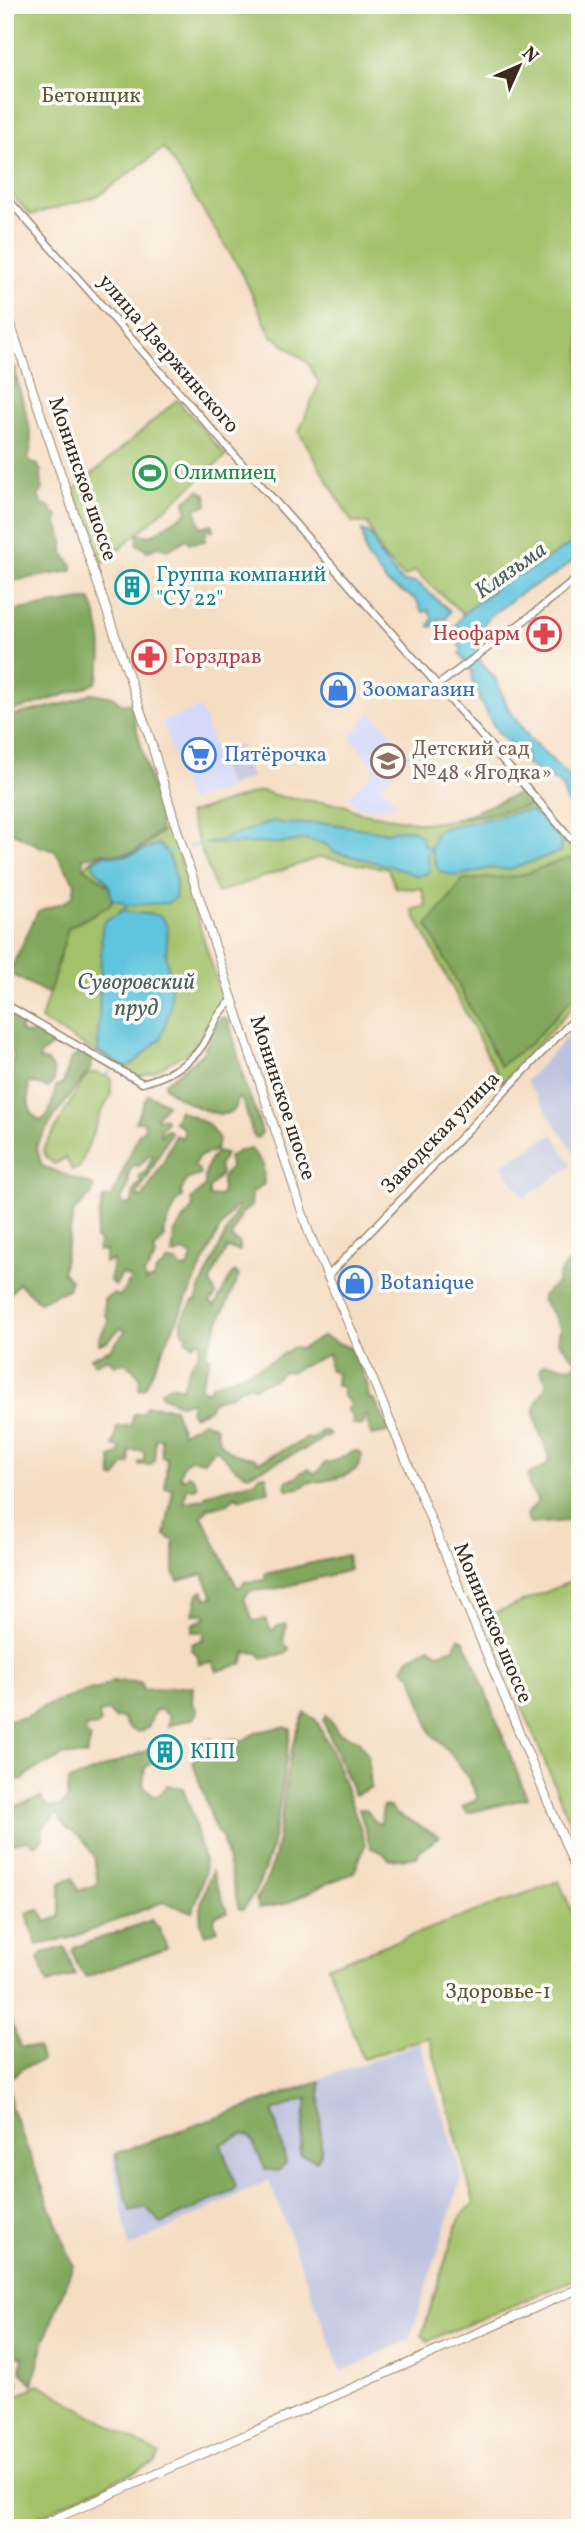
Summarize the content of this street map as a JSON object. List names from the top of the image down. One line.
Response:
{"streets":{"main road":["Монинское шоссе"],"street":["улица Дзержинского","Заводская улица"]},"crossings":[["Монинское шоссе","Заводская улица"]],"water":["Клязьма","Суворовский пруд"],"parks":["Бетонщик","Здоровье-1"],"places":{"sports":["Олимпиец"],"building":["Группа компаний \"СУ 22\"","КПП"],"pharmacy":["Неофарм","Горздрав"],"shop":["Зоомагазин","Botanique"],"supermarket":["Пятёрочка"],"school or university":["Детский сад №48 «Ягодка»"]},"north":"top right"}
